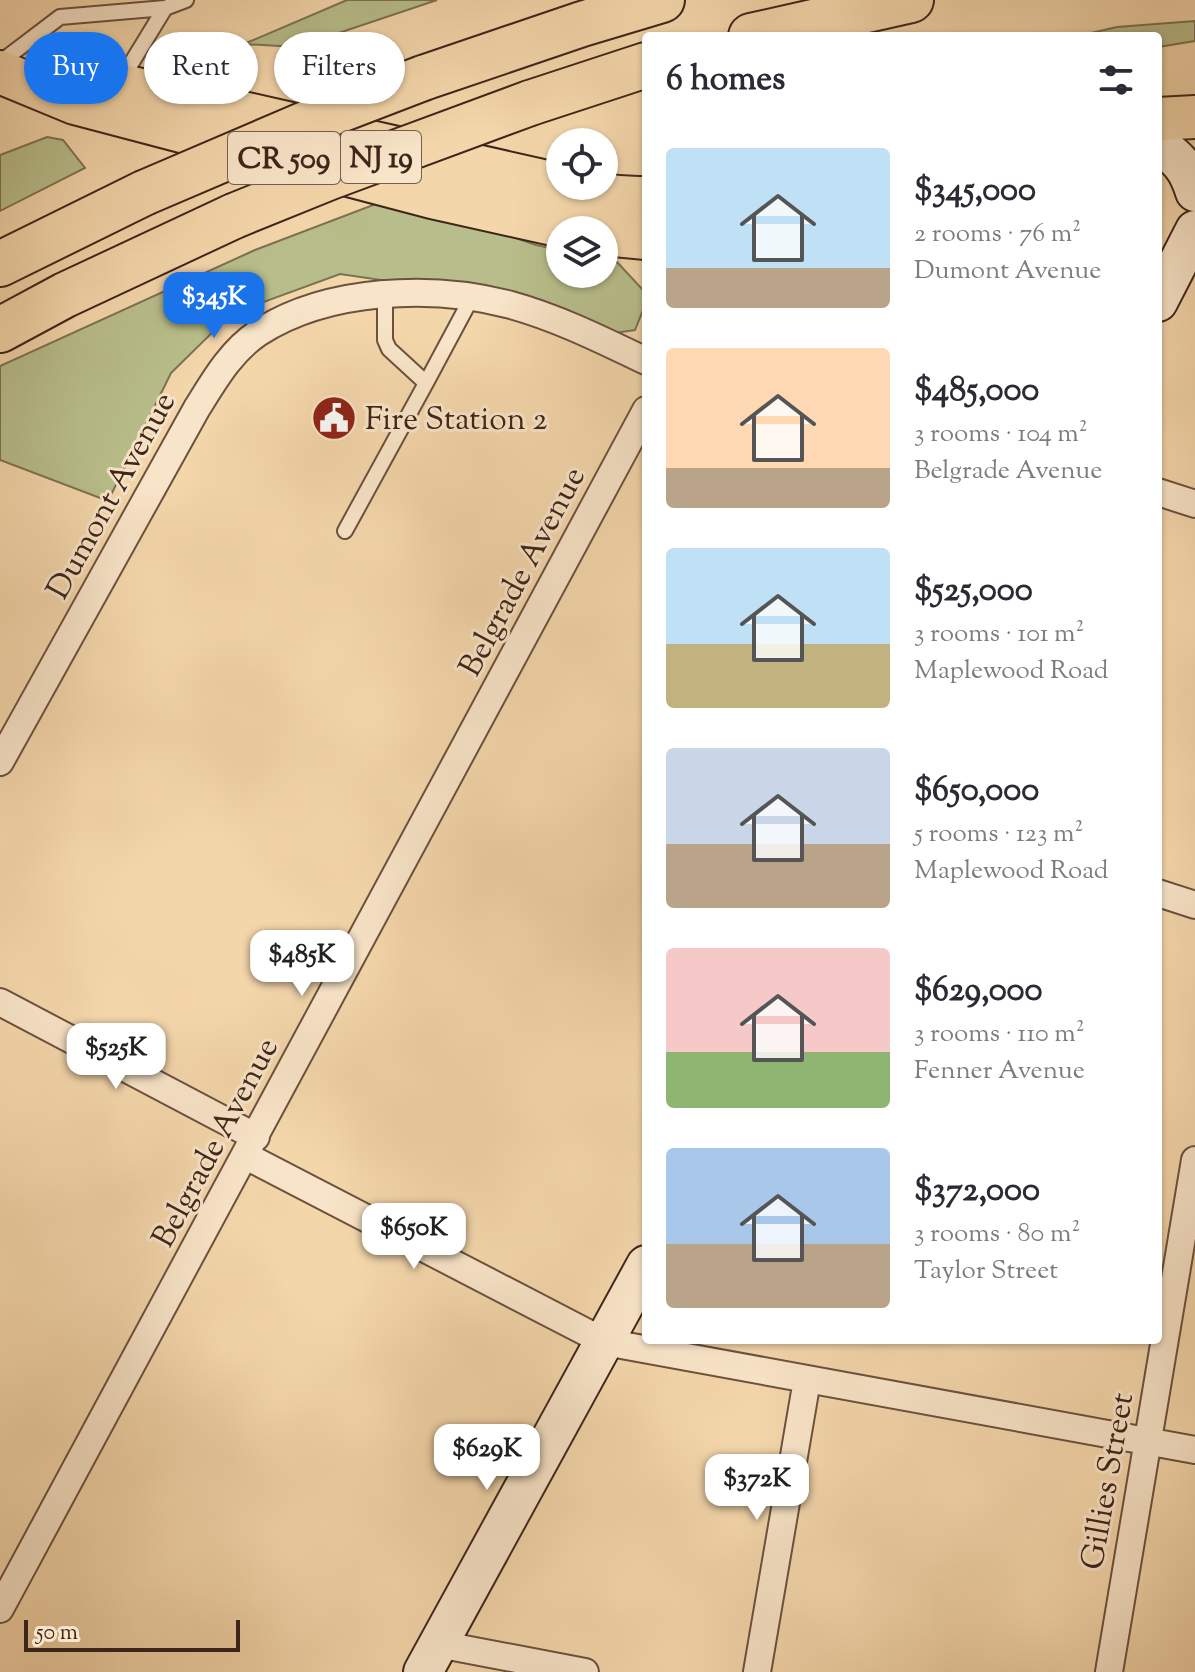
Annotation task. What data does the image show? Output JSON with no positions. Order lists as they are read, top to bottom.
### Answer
{
  "streets": {
    "highway": ["NJ 19"],
    "main road": ["CR 509"],
    "street": ["Dumont Avenue", "Belgrade Avenue", "Gillies Street"]
  },
  "places": {
    "public building": ["Fire Station 2"]
  },
  "scale_bar": "50 m",
  "page": {
    "chip": ["Buy", "Rent", "Filters"],
    "heading": "6 homes",
    "list": [
      {
        "name": "$345,000",
        "note": "2 rooms · 76 m² · Dumont Avenue"
      },
      {
        "name": "$485,000",
        "note": "3 rooms · 104 m² · Belgrade Avenue"
      },
      {
        "name": "$525,000",
        "note": "3 rooms · 101 m² · Maplewood Road"
      },
      {
        "name": "$650,000",
        "note": "5 rooms · 123 m² · Maplewood Road"
      },
      {
        "name": "$629,000",
        "note": "3 rooms · 110 m² · Fenner Avenue"
      },
      {
        "name": "$372,000",
        "note": "3 rooms · 80 m² · Taylor Street"
      }
    ],
    "price": [
      "$345K",
      "$485K",
      "$525K",
      "$650K",
      "$629K",
      "$372K"
    ],
    "scale": "50 m"
  }
}
